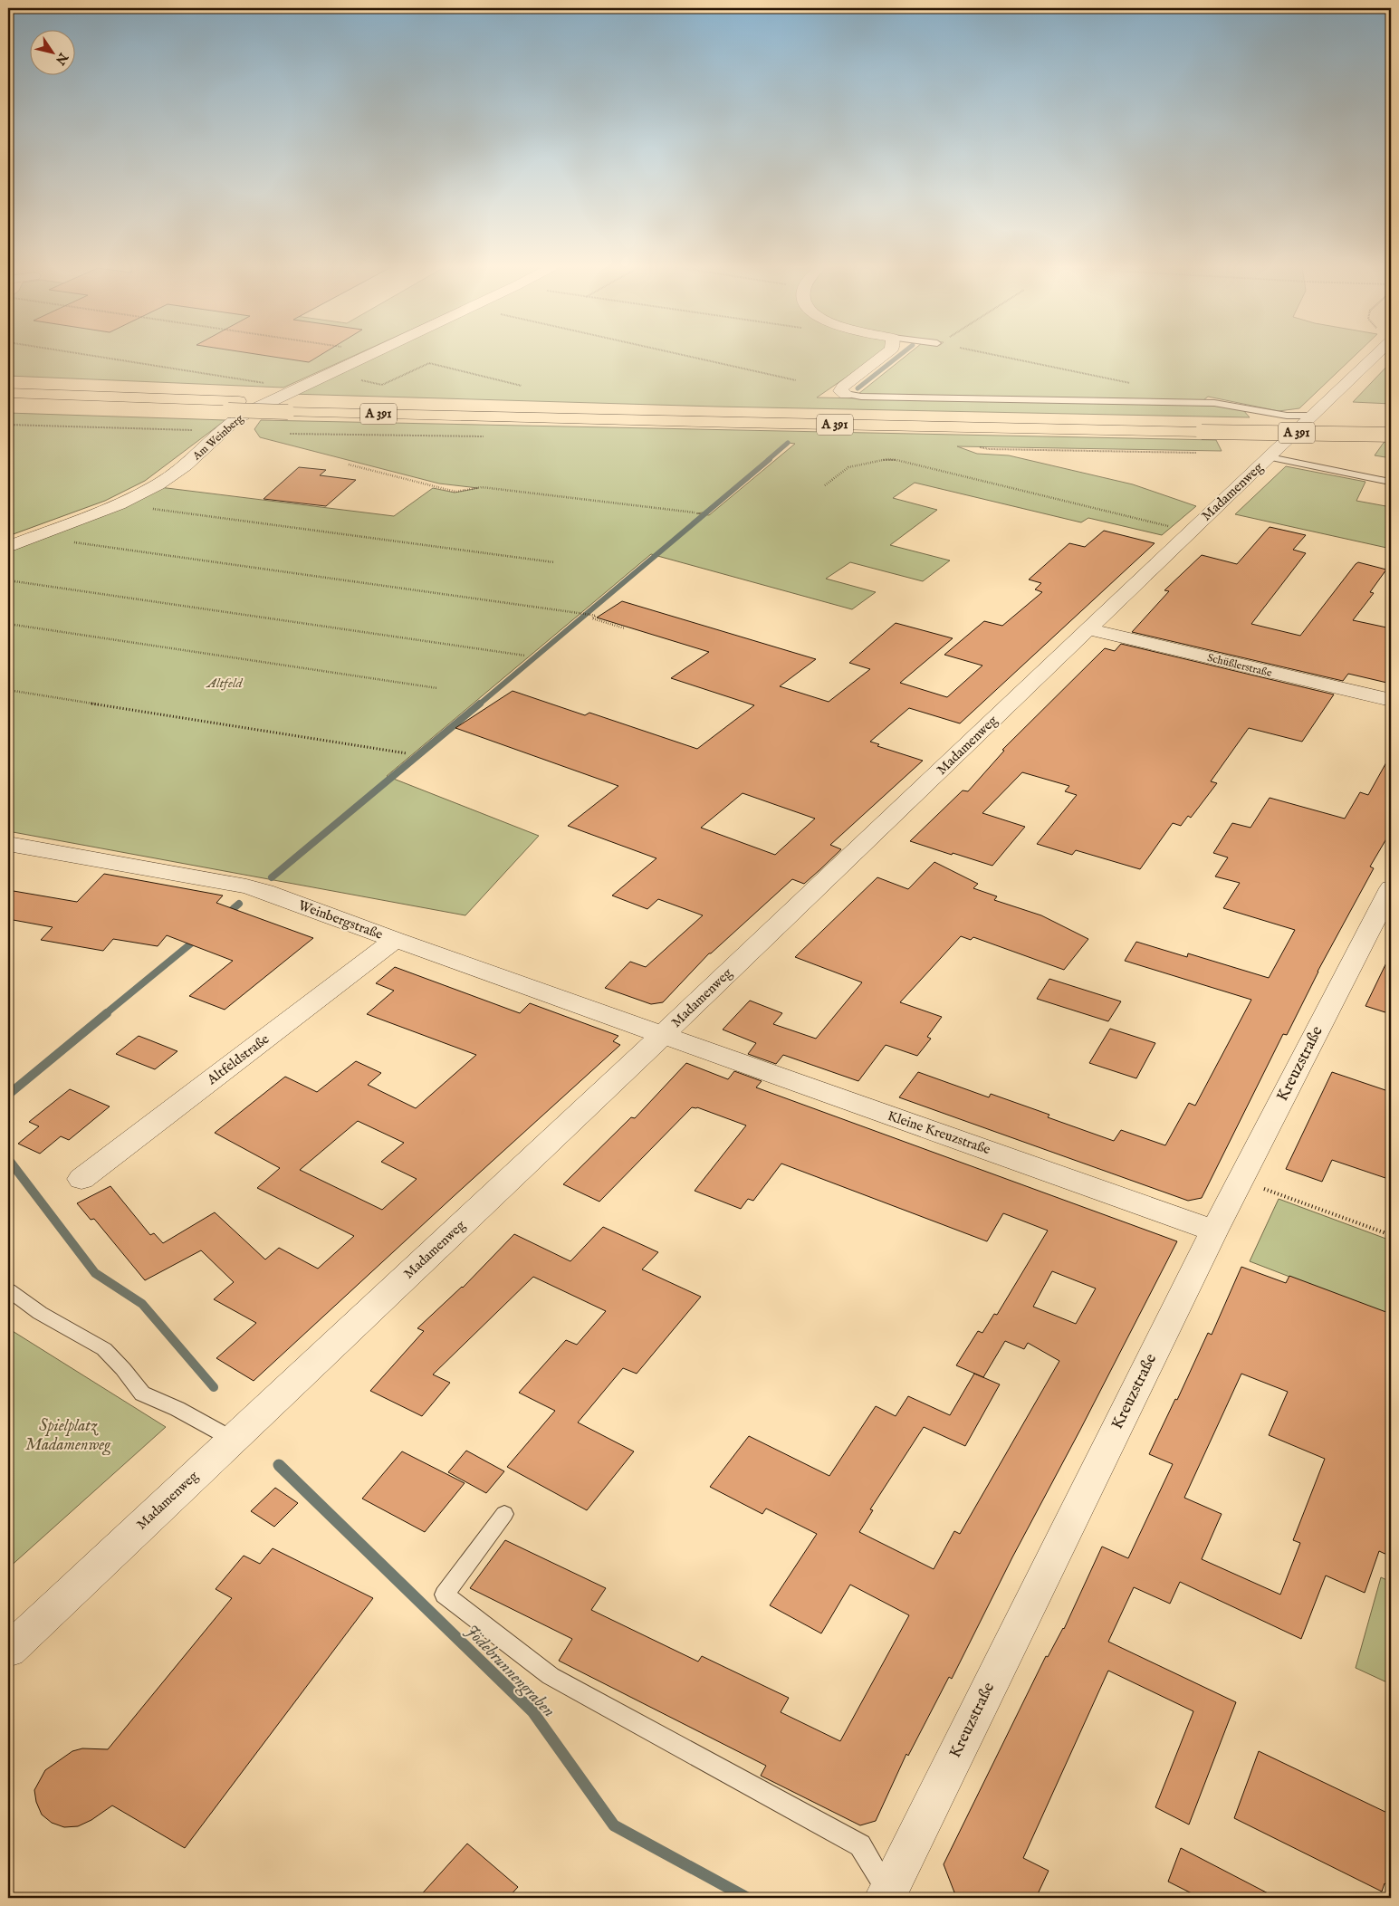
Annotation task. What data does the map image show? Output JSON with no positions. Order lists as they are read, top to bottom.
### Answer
{
  "streets": {
    "highway": ["A 391"],
    "street": [
      "Am Weinberg",
      "Madamenweg",
      "Schüßlerstraße",
      "Weinbergstraße",
      "Altfeldstraße",
      "Kreuzstraße",
      "Kleine Kreuzstraße"
    ]
  },
  "crossings": [
    ["A 391", "Am Weinberg"],
    ["Madamenweg", "Schüßlerstraße"],
    ["Madamenweg", "Weinbergstraße"],
    ["Madamenweg", "Kleine Kreuzstraße"],
    ["Weinbergstraße", "Altfeldstraße"],
    ["Weinbergstraße", "Kleine Kreuzstraße"],
    ["Kreuzstraße", "Kleine Kreuzstraße"]
  ],
  "water": ["Jödebrunnengraben"],
  "parks": ["Altfeld", "Spielplatz Madamenweg"],
  "north": "bottom right"
}
